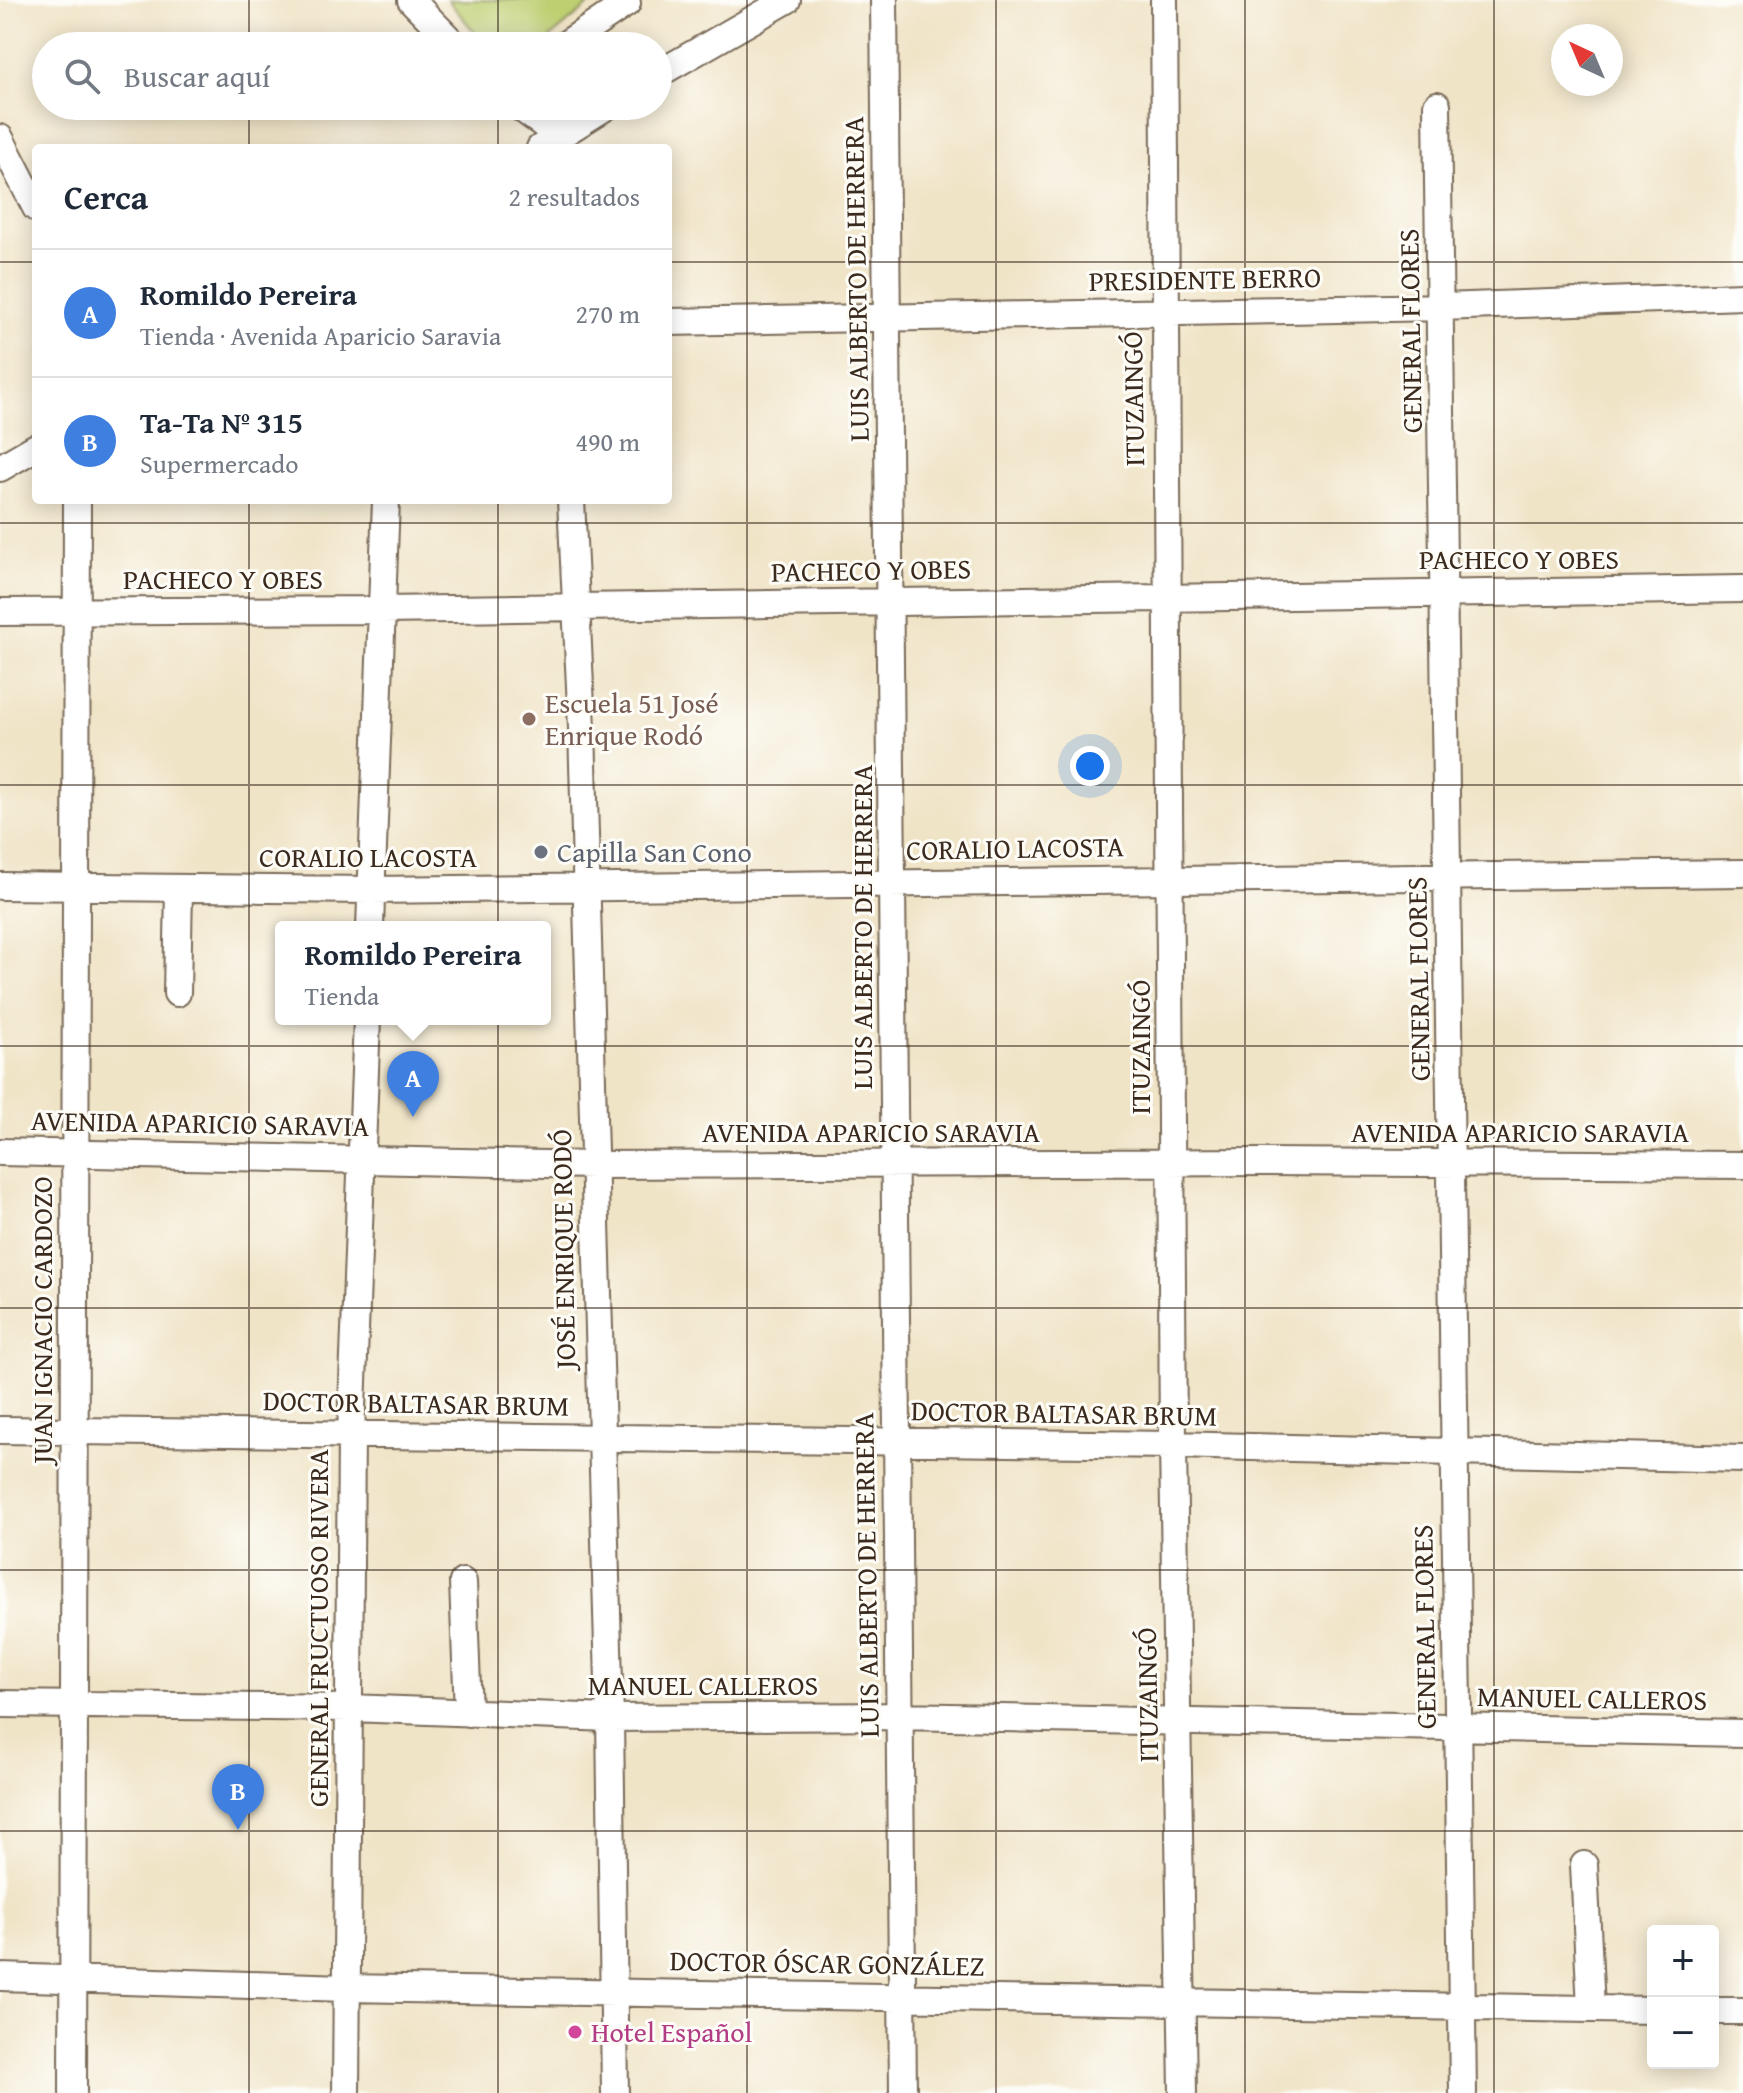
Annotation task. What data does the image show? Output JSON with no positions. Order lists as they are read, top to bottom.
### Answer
{
  "streets": {
    "street": [
      "LUIS ALBERTO DE HERRERA",
      "PRESIDENTE BERRO",
      "GENERAL FLORES",
      "ITUZAINGÓ",
      "PACHECO Y OBES",
      "CORALIO LACOSTA",
      "AVENIDA APARICIO SARAVIA",
      "JOSÉ ENRIQUE RODÓ",
      "JUAN IGNACIO CARDOZO",
      "DOCTOR BALTASAR BRUM",
      "GENERAL FRUCTUOSO RIVERA",
      "MANUEL CALLEROS",
      "DOCTOR ÓSCAR GONZÁLEZ"
    ]
  },
  "crossings": [
    ["LUIS ALBERTO DE HERRERA", "PRESIDENTE BERRO"],
    ["LUIS ALBERTO DE HERRERA", "PACHECO Y OBES"],
    ["LUIS ALBERTO DE HERRERA", "CORALIO LACOSTA"],
    ["LUIS ALBERTO DE HERRERA", "AVENIDA APARICIO SARAVIA"],
    ["LUIS ALBERTO DE HERRERA", "DOCTOR BALTASAR BRUM"],
    ["LUIS ALBERTO DE HERRERA", "MANUEL CALLEROS"],
    ["LUIS ALBERTO DE HERRERA", "DOCTOR ÓSCAR GONZÁLEZ"],
    ["PRESIDENTE BERRO", "GENERAL FLORES"],
    ["PRESIDENTE BERRO", "ITUZAINGÓ"],
    ["GENERAL FLORES", "PACHECO Y OBES"],
    ["GENERAL FLORES", "CORALIO LACOSTA"],
    ["GENERAL FLORES", "AVENIDA APARICIO SARAVIA"],
    ["GENERAL FLORES", "DOCTOR BALTASAR BRUM"],
    ["GENERAL FLORES", "MANUEL CALLEROS"],
    ["GENERAL FLORES", "DOCTOR ÓSCAR GONZÁLEZ"],
    ["ITUZAINGÓ", "PACHECO Y OBES"],
    ["ITUZAINGÓ", "CORALIO LACOSTA"],
    ["ITUZAINGÓ", "AVENIDA APARICIO SARAVIA"],
    ["ITUZAINGÓ", "DOCTOR BALTASAR BRUM"],
    ["ITUZAINGÓ", "MANUEL CALLEROS"],
    ["ITUZAINGÓ", "DOCTOR ÓSCAR GONZÁLEZ"],
    ["PACHECO Y OBES", "JOSÉ ENRIQUE RODÓ"],
    ["PACHECO Y OBES", "JUAN IGNACIO CARDOZO"],
    ["CORALIO LACOSTA", "JOSÉ ENRIQUE RODÓ"],
    ["CORALIO LACOSTA", "JUAN IGNACIO CARDOZO"],
    ["AVENIDA APARICIO SARAVIA", "JOSÉ ENRIQUE RODÓ"],
    ["AVENIDA APARICIO SARAVIA", "JUAN IGNACIO CARDOZO"],
    ["AVENIDA APARICIO SARAVIA", "GENERAL FRUCTUOSO RIVERA"],
    ["JOSÉ ENRIQUE RODÓ", "DOCTOR BALTASAR BRUM"],
    ["JOSÉ ENRIQUE RODÓ", "MANUEL CALLEROS"],
    ["JOSÉ ENRIQUE RODÓ", "DOCTOR ÓSCAR GONZÁLEZ"],
    ["JUAN IGNACIO CARDOZO", "DOCTOR BALTASAR BRUM"],
    ["JUAN IGNACIO CARDOZO", "MANUEL CALLEROS"],
    ["JUAN IGNACIO CARDOZO", "DOCTOR ÓSCAR GONZÁLEZ"],
    ["DOCTOR BALTASAR BRUM", "GENERAL FRUCTUOSO RIVERA"],
    ["GENERAL FRUCTUOSO RIVERA", "MANUEL CALLEROS"],
    ["GENERAL FRUCTUOSO RIVERA", "DOCTOR ÓSCAR GONZÁLEZ"]
  ],
  "places": ["Escuela 51 José Enrique Rodó", "Capilla San Cono", "Hotel Español"],
  "north": "top left",
  "page": {
    "search": "Buscar aquí",
    "heading": ["Cerca", "2 resultados"],
    "list": [
      {
        "mark": "A",
        "name": "Romildo Pereira",
        "note": "Tienda · Avenida Aparicio Saravia",
        "value": "270 m"
      },
      {
        "mark": "B",
        "name": "Ta-Ta Nº 315",
        "note": "Supermercado",
        "value": "490 m"
      }
    ],
    "popup": ["Romildo Pereira", "Tienda"],
    "pins": ["A", "B"],
    "map_buttons": ["+", "−"]
  }
}
